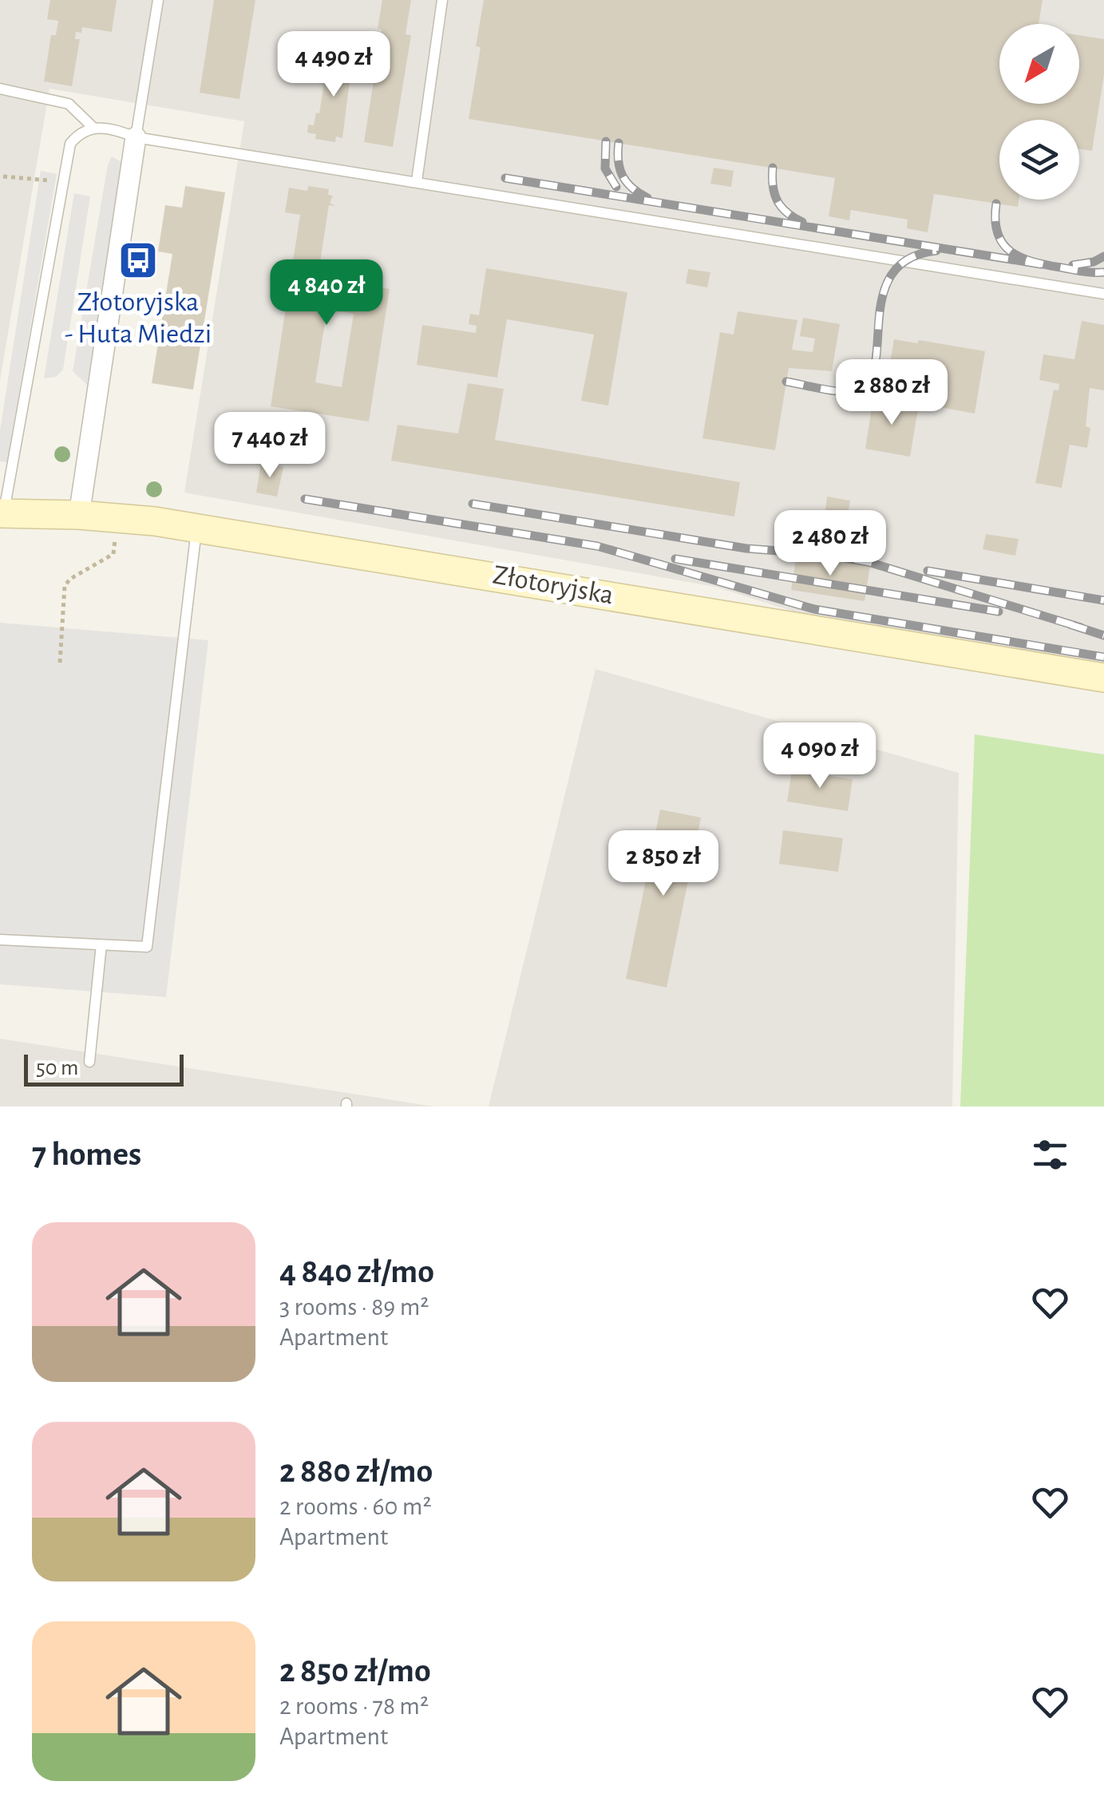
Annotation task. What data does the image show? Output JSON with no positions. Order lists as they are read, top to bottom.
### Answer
{
  "streets": {
    "main road": ["Złotoryjska"]
  },
  "places": {
    "bus stop": ["Złotoryjska - Huta Miedzi"]
  },
  "scale_bar": "50 m",
  "north": "bottom left",
  "page": {
    "price": [
      "4 490 zł",
      "4 840 zł",
      "2 880 zł",
      "7 440 zł",
      "2 480 zł",
      "4 090 zł",
      "2 850 zł"
    ],
    "scale": "50 m",
    "heading": "7 homes",
    "list": [
      {
        "name": "4 840 zł/mo",
        "note": "3 rooms · 89 m² · Apartment"
      },
      {
        "name": "2 880 zł/mo",
        "note": "2 rooms · 60 m² · Apartment"
      },
      {
        "name": "2 850 zł/mo",
        "note": "2 rooms · 78 m² · Apartment"
      }
    ]
  }
}
